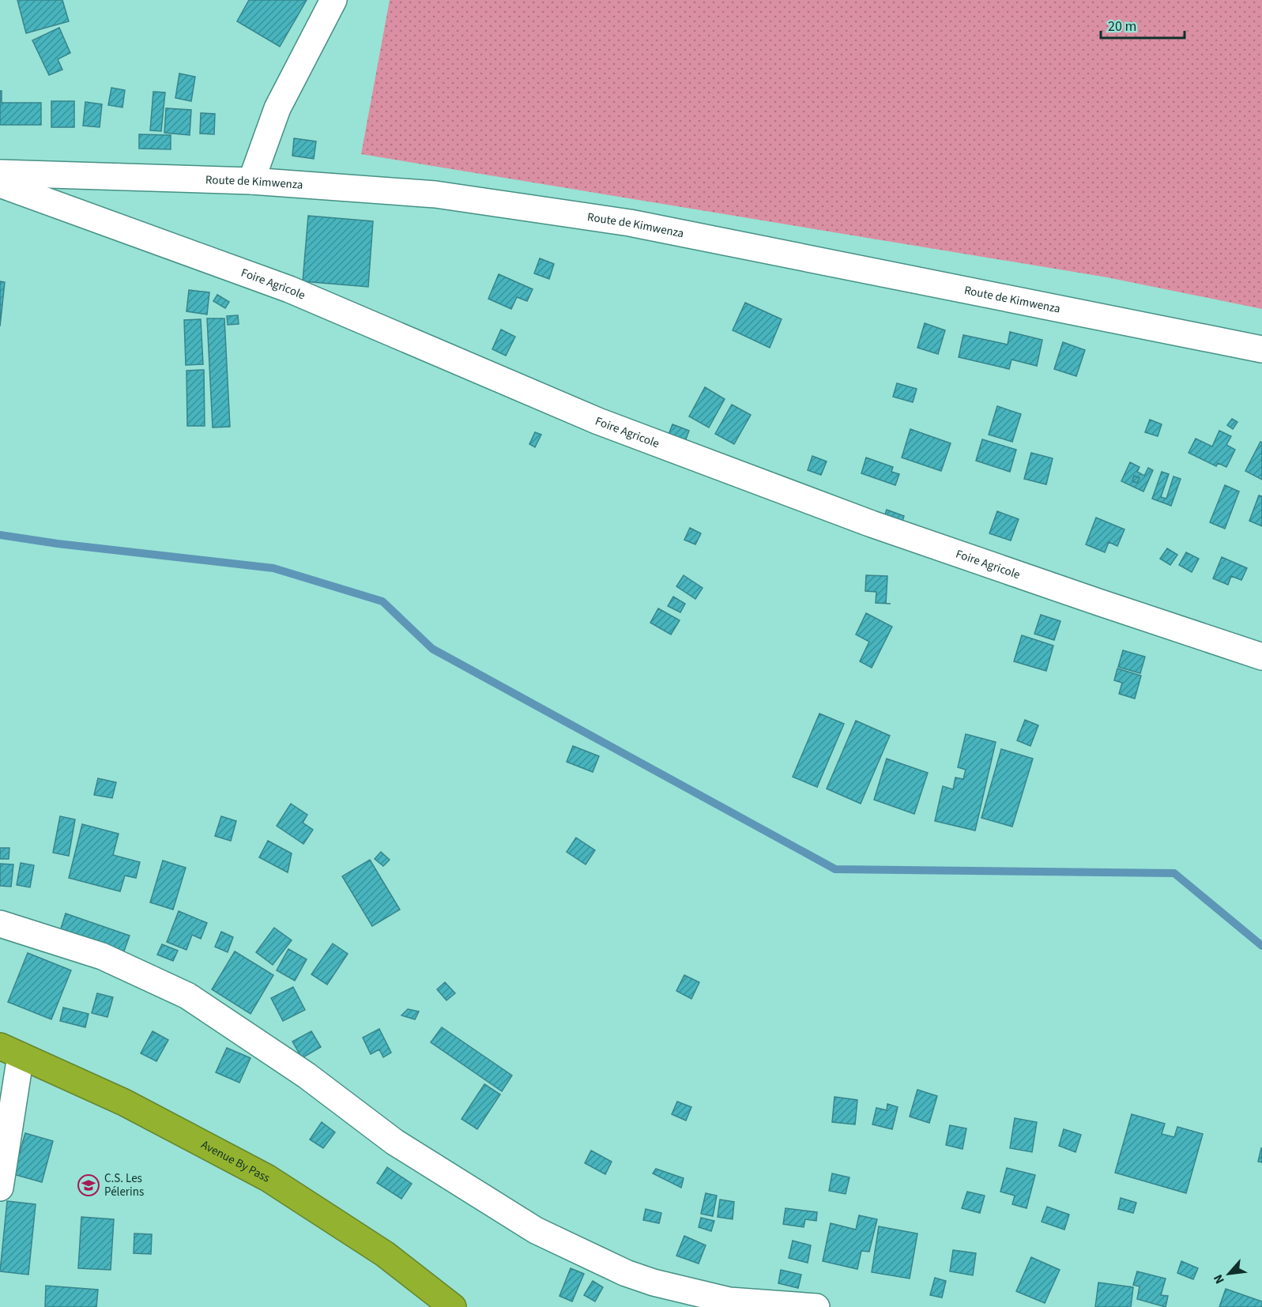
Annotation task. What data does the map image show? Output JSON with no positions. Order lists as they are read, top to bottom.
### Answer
{
  "streets": {
    "highway": ["Avenue By Pass"],
    "street": ["Route de Kimwenza", "Foire Agricole"]
  },
  "places": {
    "school or university": ["C.S. Les Pélerins"]
  },
  "scale_bar": "20 m",
  "north": "bottom left"
}
